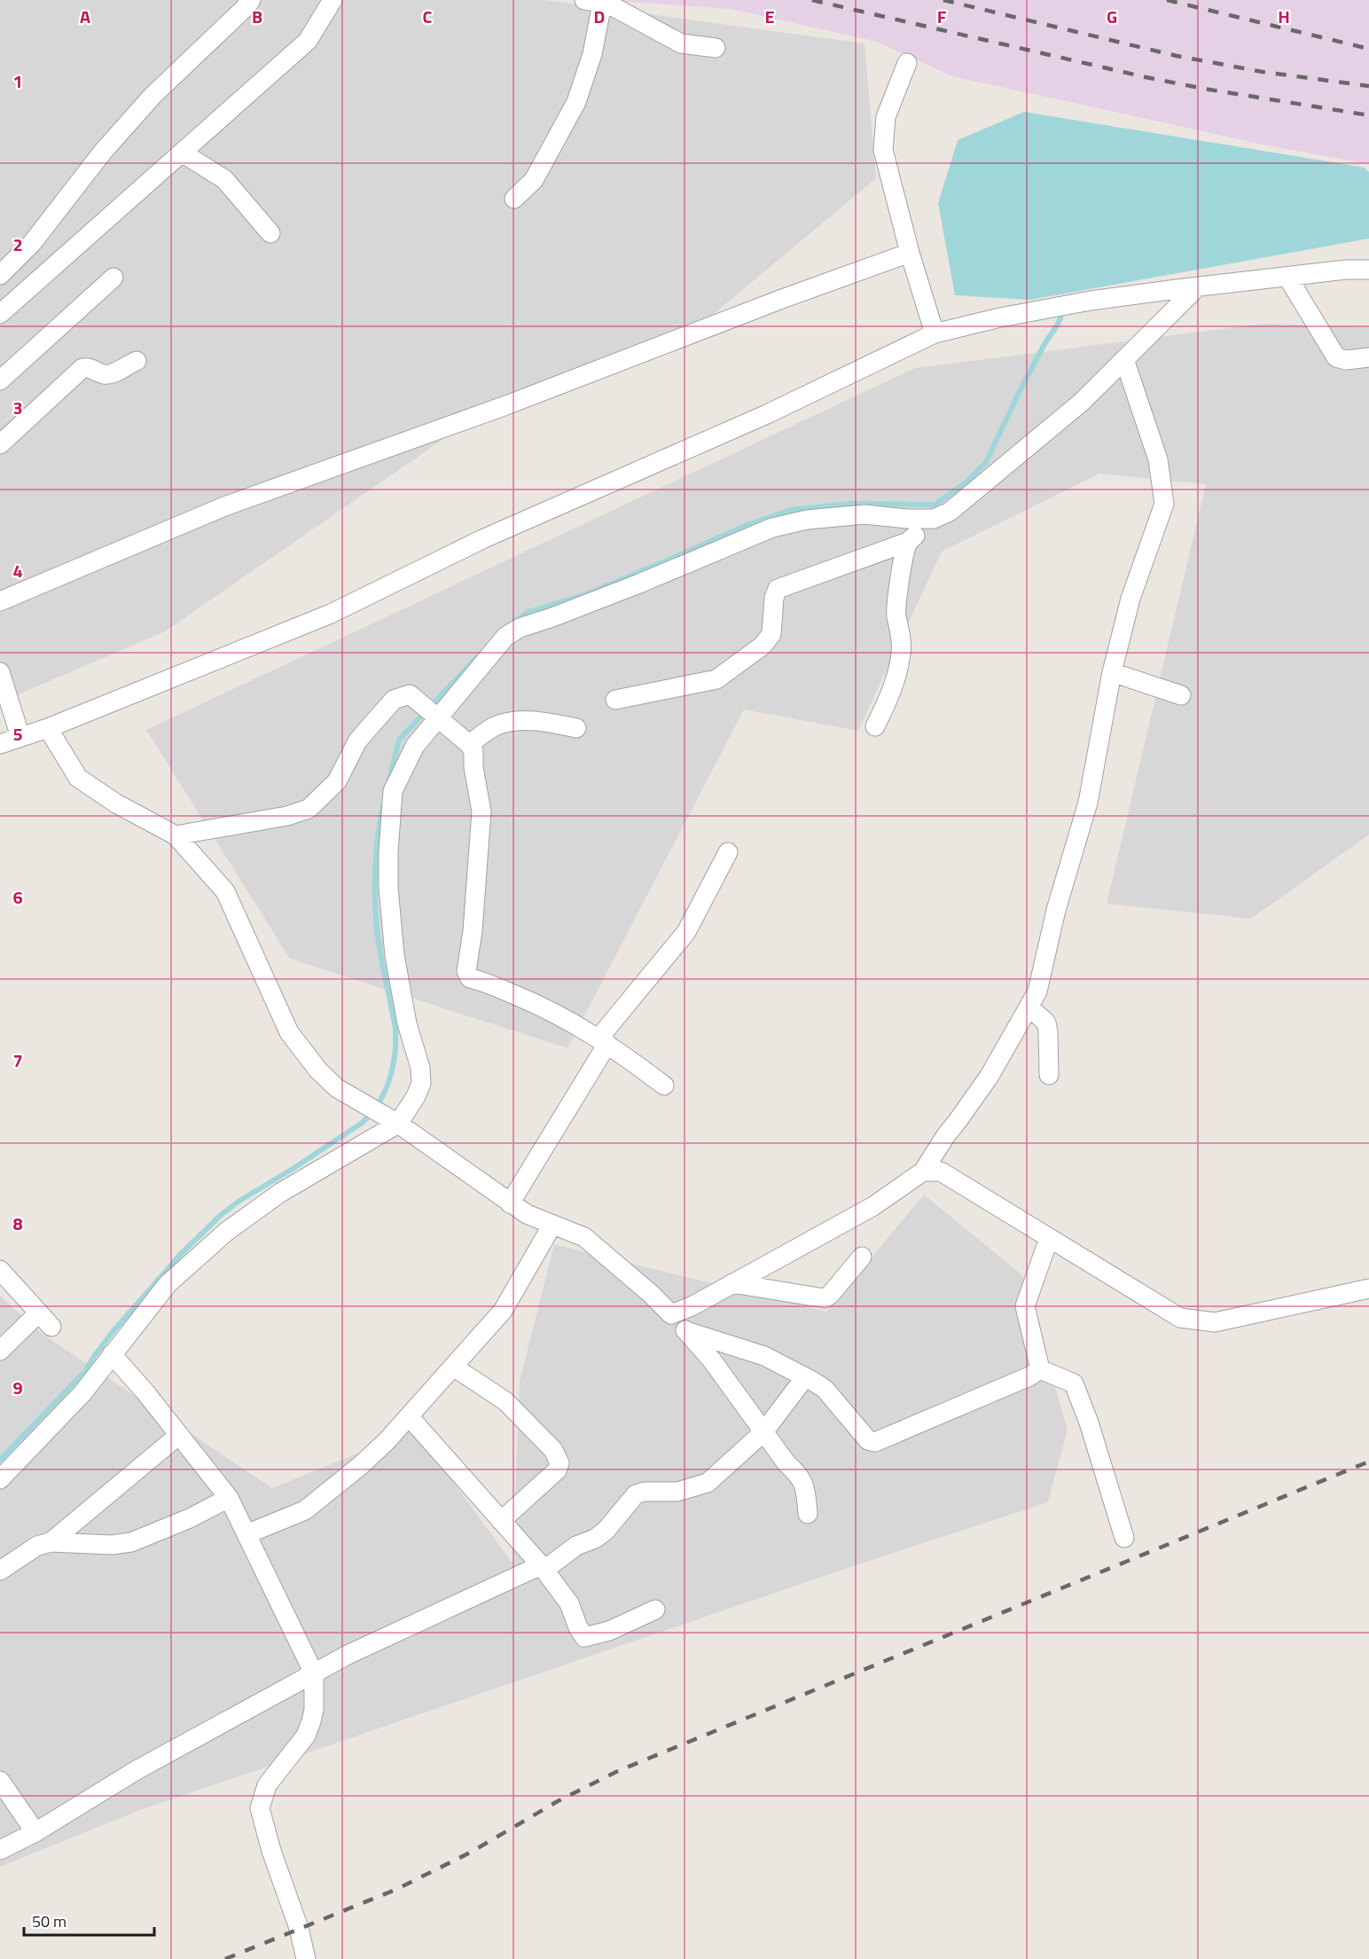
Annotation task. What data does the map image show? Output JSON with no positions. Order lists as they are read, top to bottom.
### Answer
{
  "scale_bar": "50 m",
  "grid": {
    "columns": [
      "A",
      "B",
      "C",
      "D",
      "E",
      "F",
      "G",
      "H"
    ],
    "rows": [
      "1",
      "2",
      "3",
      "4",
      "5",
      "6",
      "7",
      "8",
      "9"
    ]
  }
}
